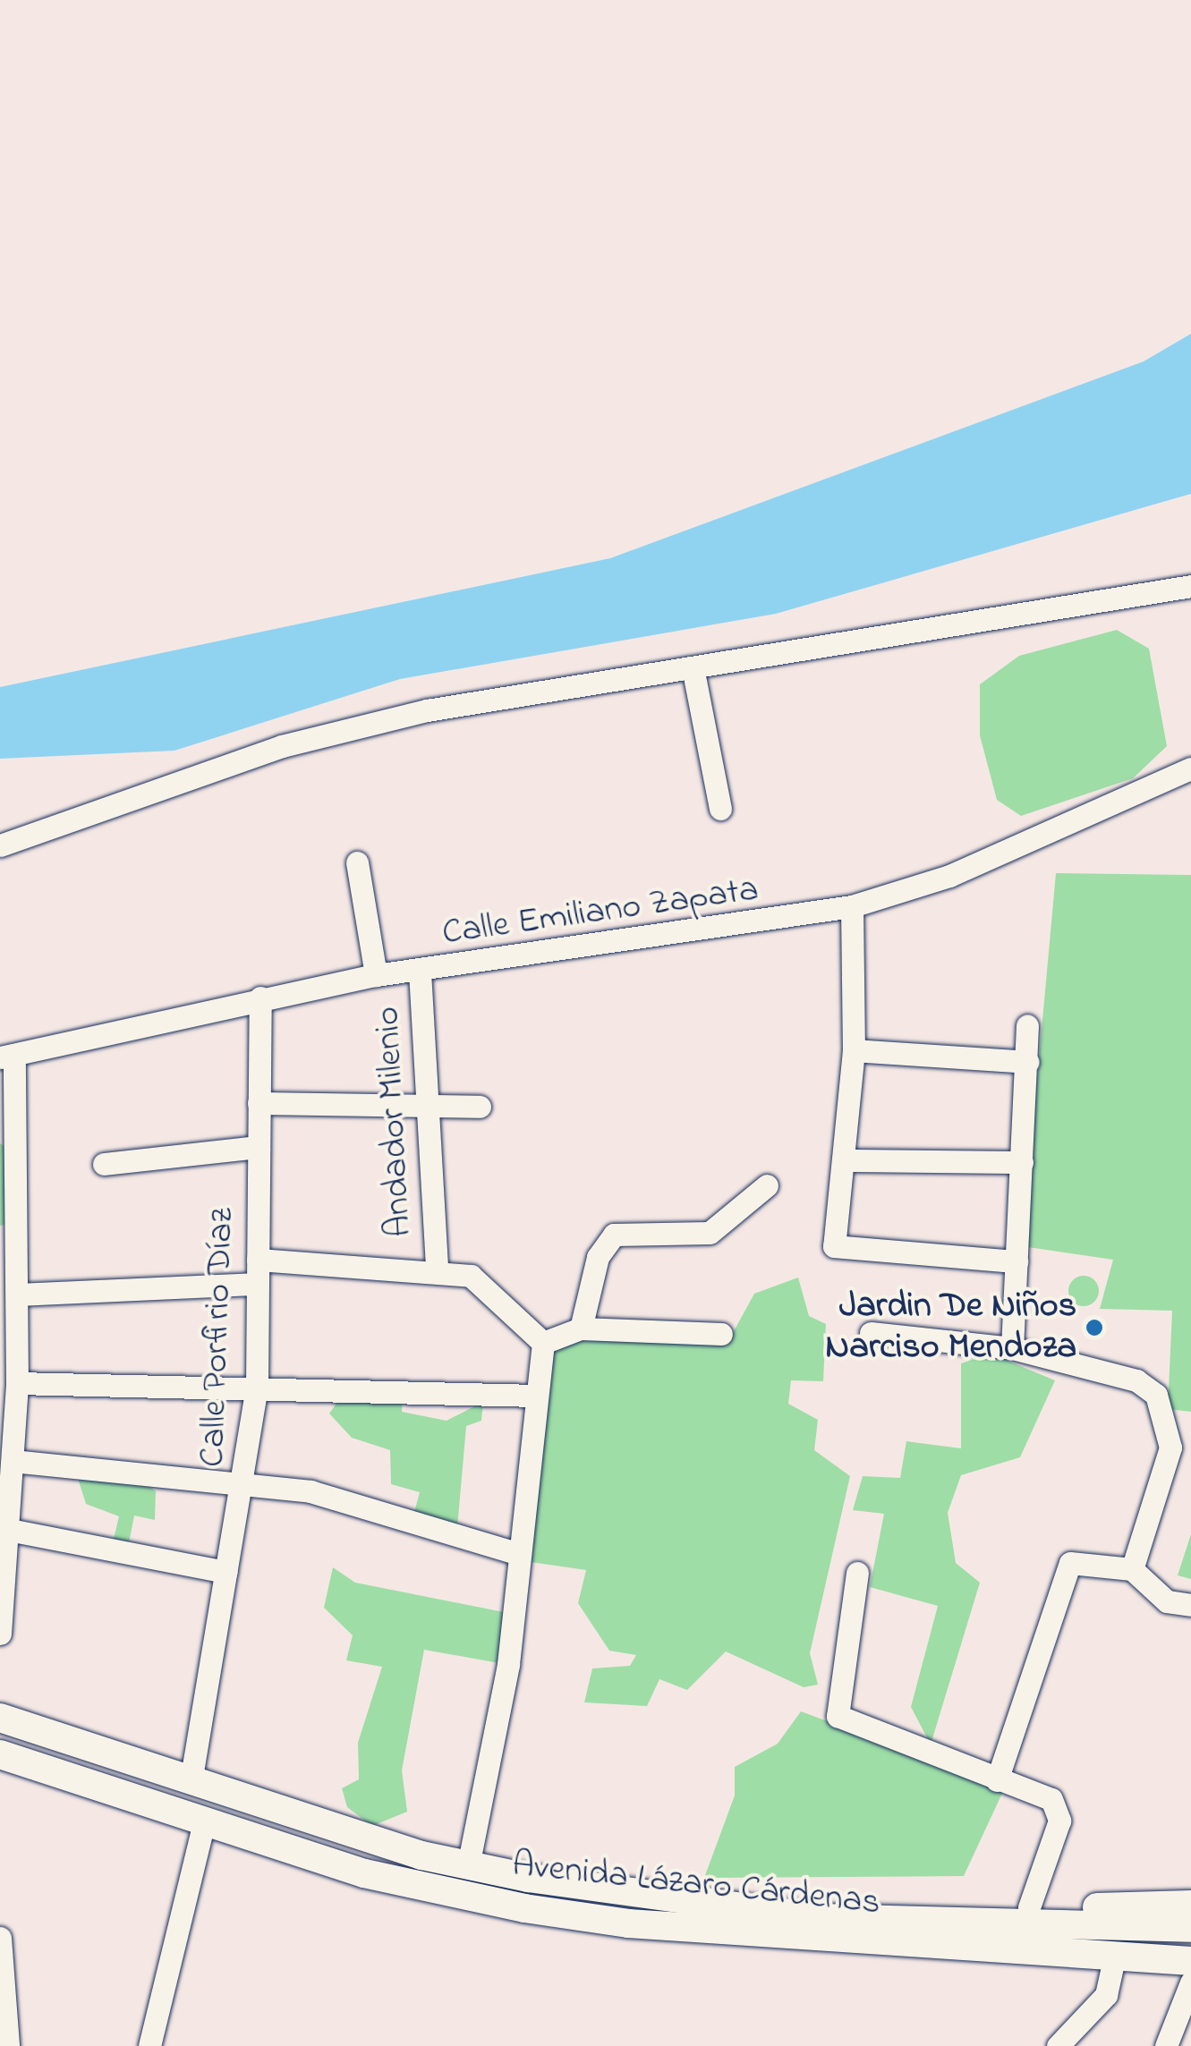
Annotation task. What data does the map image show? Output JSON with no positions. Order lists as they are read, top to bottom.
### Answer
{
  "streets": {
    "main road": ["Avenida Lázaro Cárdenas"],
    "street": ["Calle Emiliano Zapata", "Andador Milenio", "Calle Porfirio Díaz"]
  },
  "crossings": [
    ["Calle Emiliano Zapata", "Andador Milenio"],
    ["Calle Emiliano Zapata", "Calle Porfirio Díaz"],
    ["Calle Porfirio Díaz", "Avenida Lázaro Cárdenas"]
  ],
  "places": ["Jardin De Niños Narciso Mendoza"]
}
